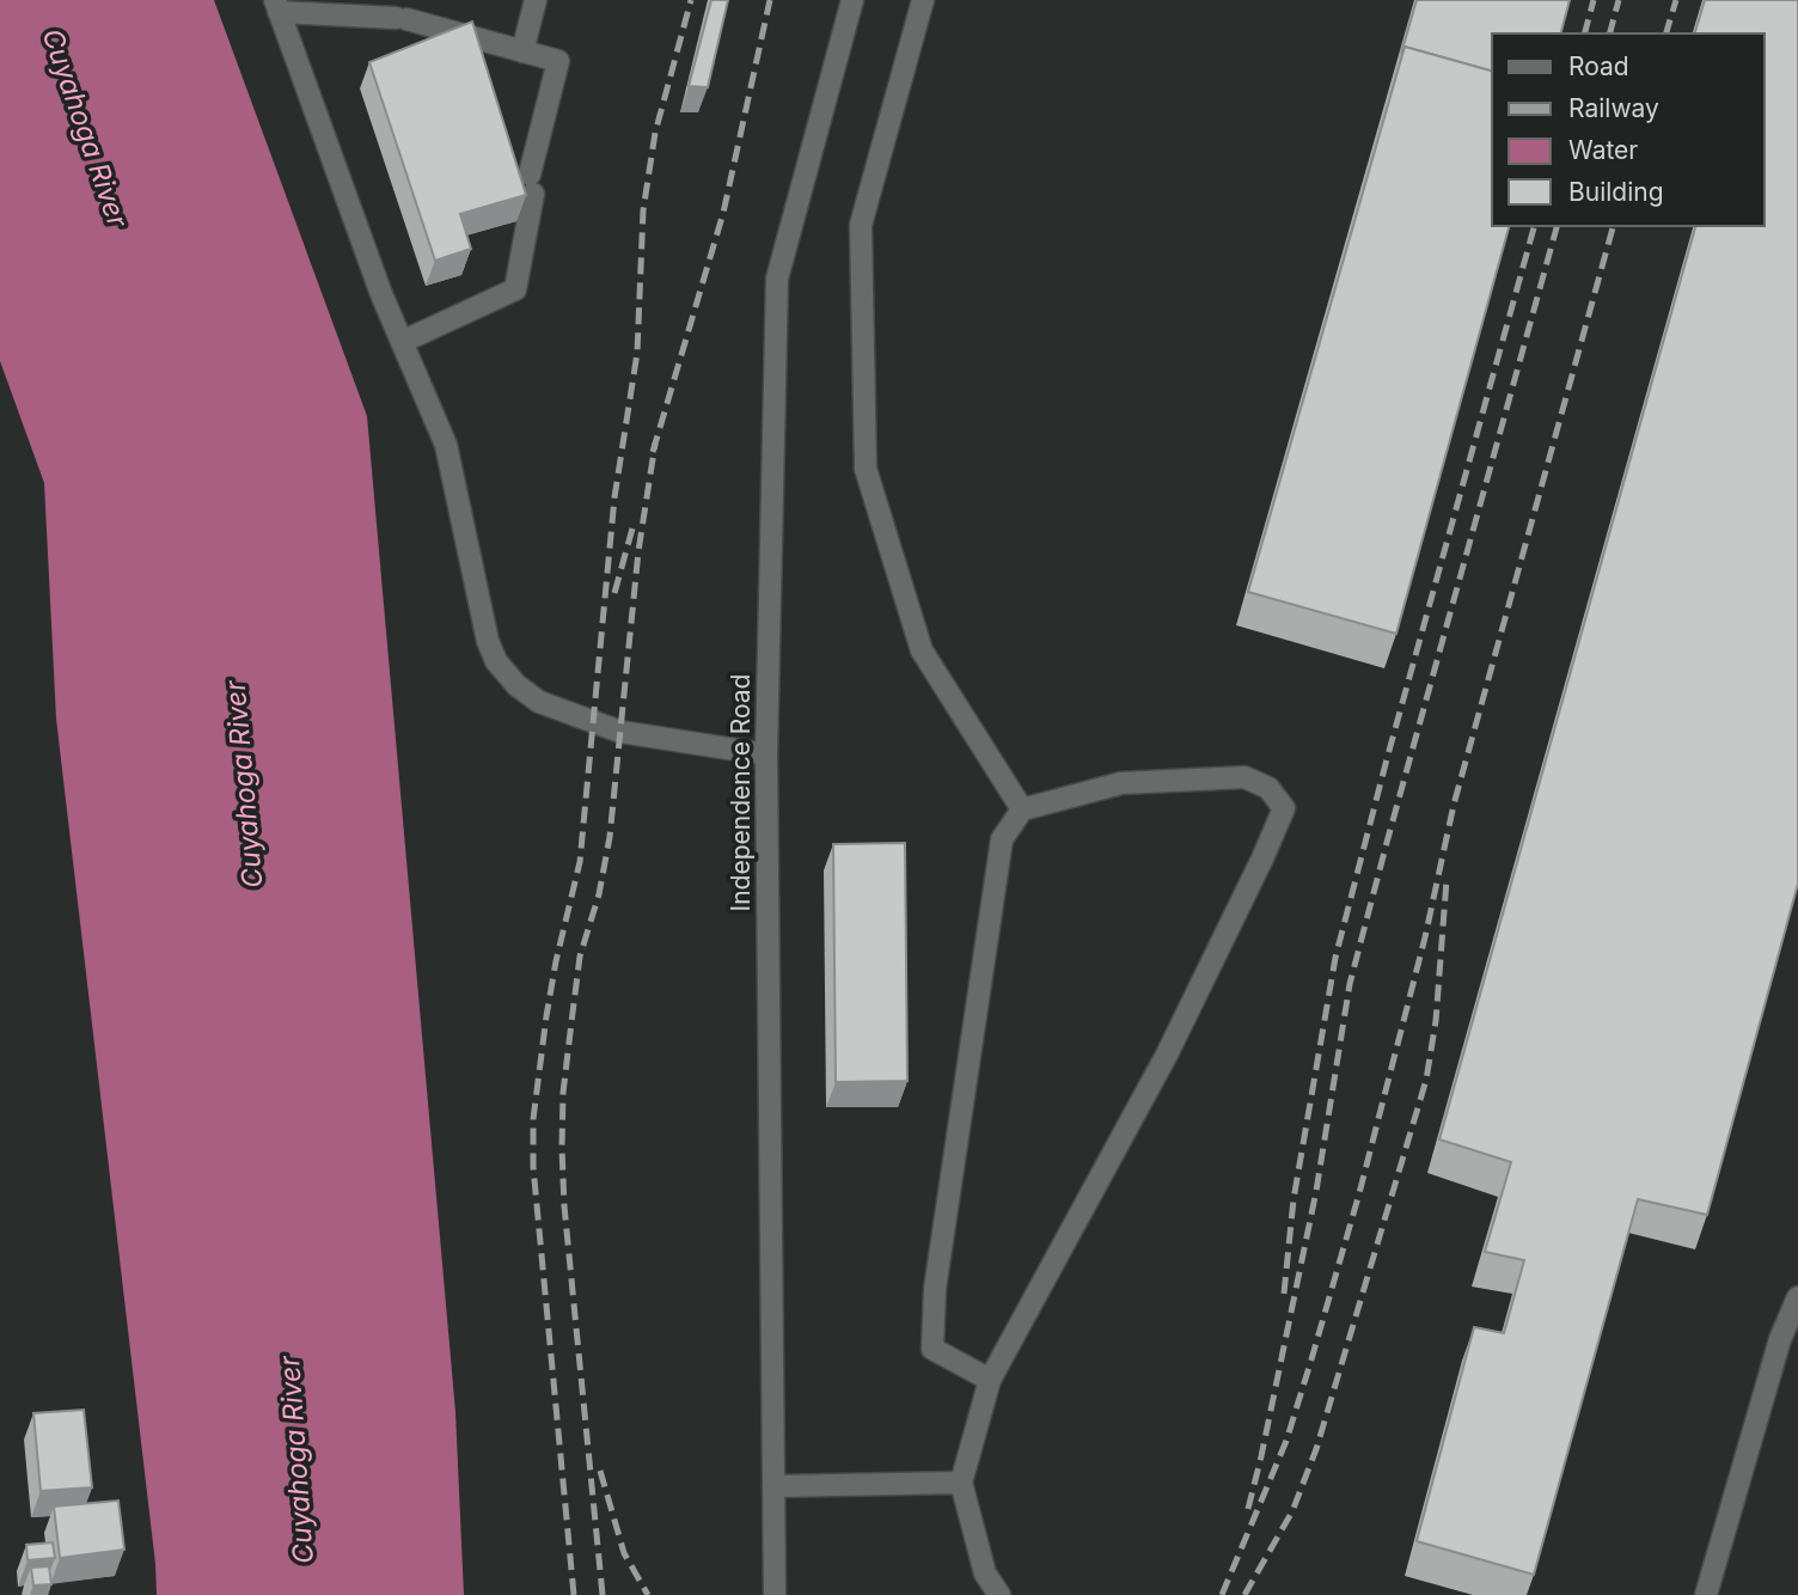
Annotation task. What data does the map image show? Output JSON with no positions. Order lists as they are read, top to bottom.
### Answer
{
  "streets": {
    "street": ["Independence Road"]
  },
  "water": ["Cuyahoga River"],
  "legend": [
    "Road",
    "Railway",
    "Water",
    "Building"
  ]
}
